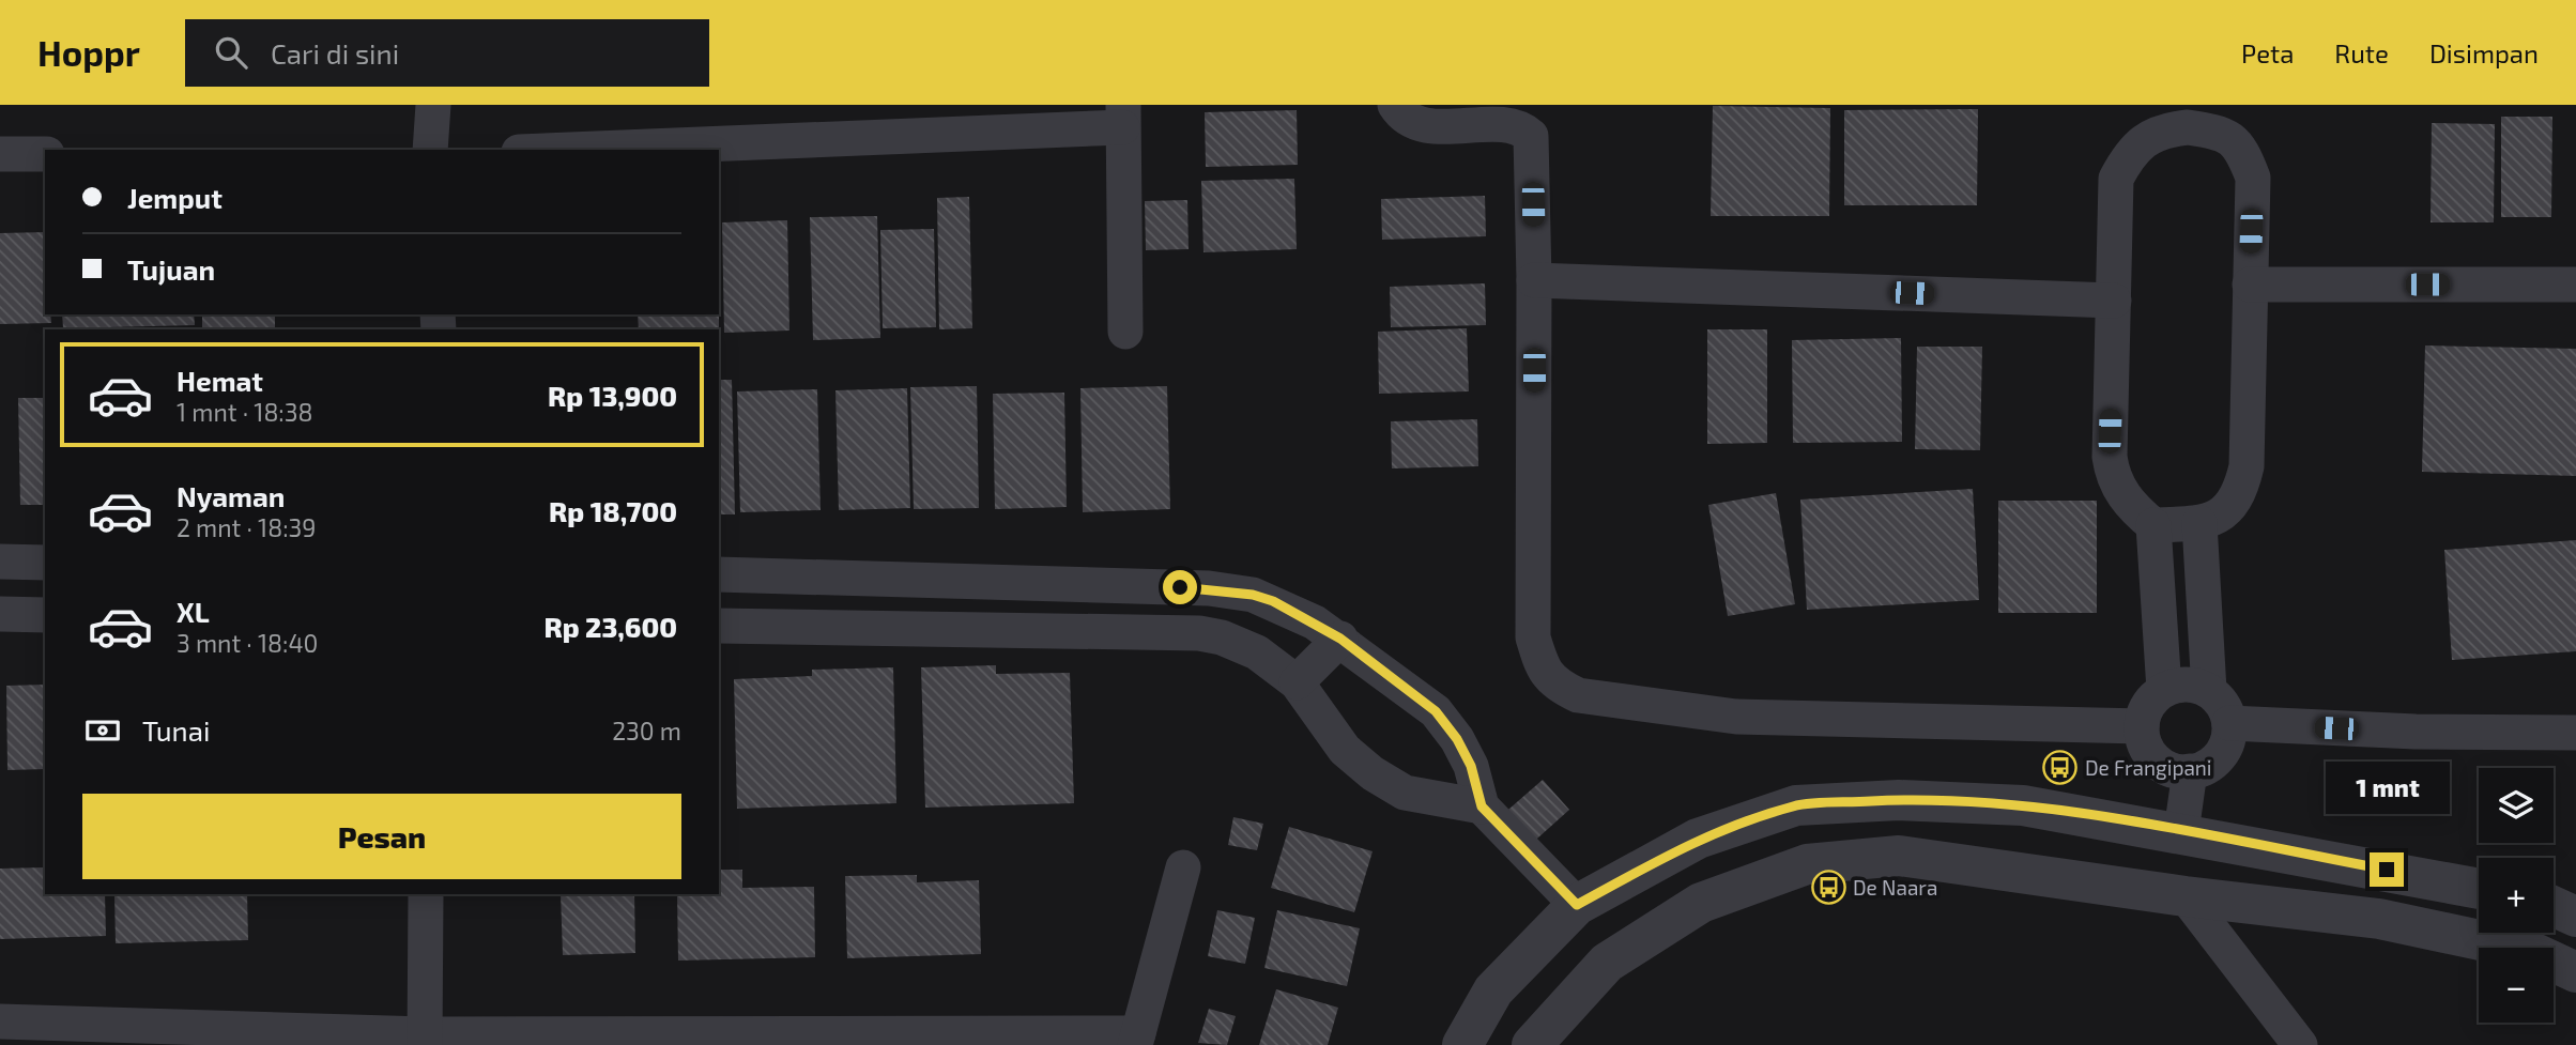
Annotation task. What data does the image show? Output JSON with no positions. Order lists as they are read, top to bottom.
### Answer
{
  "places": {
    "bus stop": ["De Frangipani", "De Naara"]
  },
  "page": {
    "header": "Hoppr",
    "search": "Cari di sini",
    "nav": ["Peta", "Rute", "Disimpan"],
    "banner": ["Jemput", "Tujuan"],
    "list": [
      {
        "name": "Hemat",
        "note": "1 mnt · 18:38",
        "value": "Rp 13,900"
      },
      {
        "name": "Nyaman",
        "note": "2 mnt · 18:39",
        "value": "Rp 18,700"
      },
      {
        "name": "XL",
        "note": "3 mnt · 18:40",
        "value": "Rp 23,600"
      }
    ],
    "pay": ["Tunai", "230 m"],
    "bubble": "1 mnt",
    "map_buttons": ["+", "−"],
    "buttons": "Pesan"
  }
}
